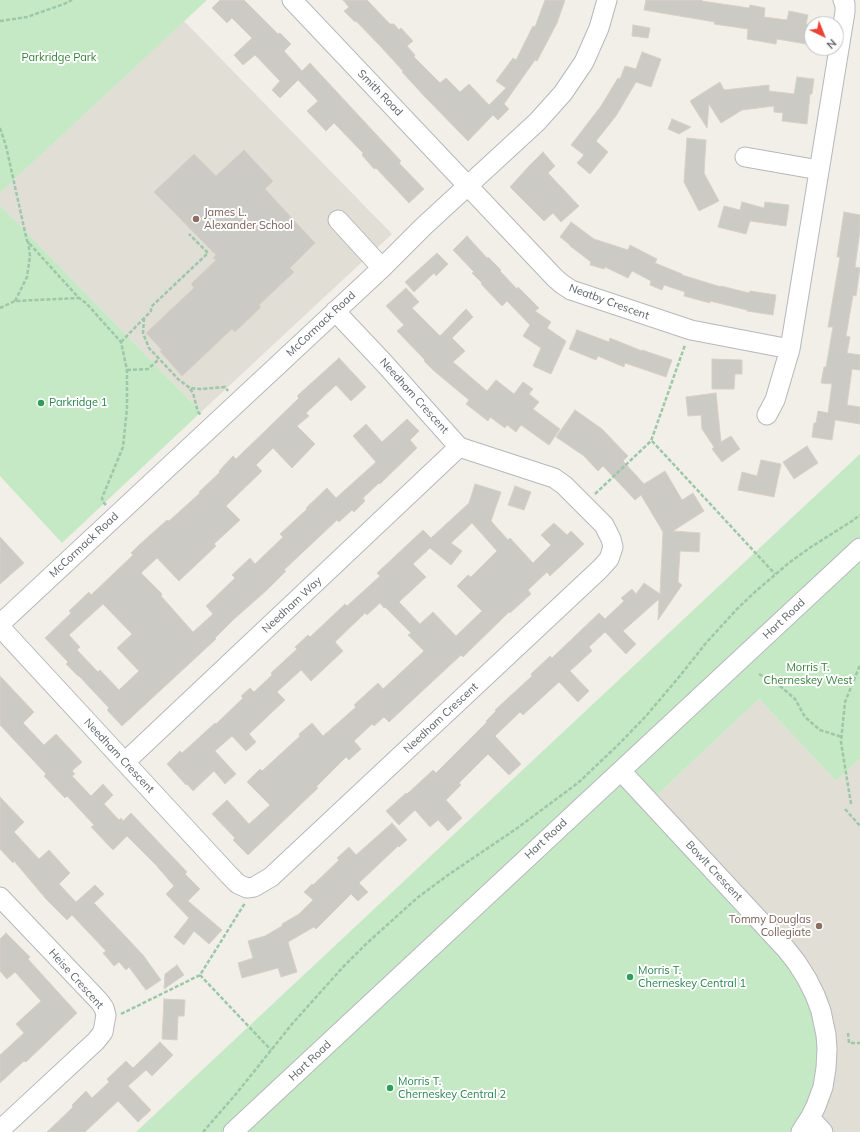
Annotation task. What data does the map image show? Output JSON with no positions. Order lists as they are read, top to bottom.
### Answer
{
  "streets": {
    "street": [
      "Smith Road",
      "Neatby Crescent",
      "McCormack Road",
      "Needham Crescent",
      "Needham Way",
      "Hart Road",
      "Bowlt Crescent",
      "Heise Crescent"
    ]
  },
  "crossings": [
    ["Smith Road", "Neatby Crescent"],
    ["Smith Road", "McCormack Road"],
    ["Neatby Crescent", "McCormack Road"],
    ["McCormack Road", "Needham Crescent"],
    ["Needham Crescent", "Needham Way"],
    ["Hart Road", "Bowlt Crescent"]
  ],
  "parks": ["Parkridge Park", "Morris T. Cherneskey West"],
  "places": [
    "James L. Alexander School",
    "Parkridge 1",
    "Tommy Douglas Collegiate",
    "Morris T. Cherneskey Central 1",
    "Morris T. Cherneskey Central 2"
  ],
  "north": "bottom right"
}
